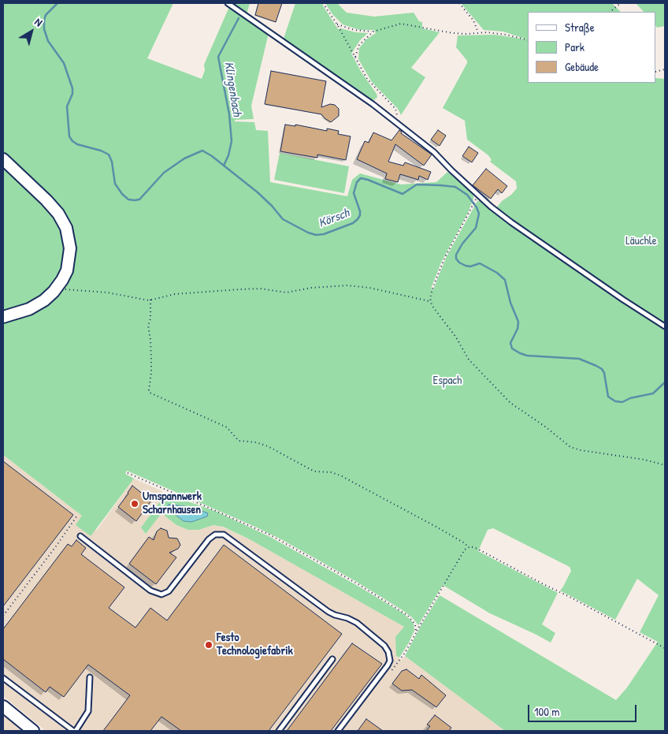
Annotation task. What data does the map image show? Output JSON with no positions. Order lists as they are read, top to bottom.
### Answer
{
  "water": ["Klingenbach", "Körsch"],
  "parks": ["Läuchle", "Espach"],
  "places": ["Umspannwerk Scharnhausen", "Festo Technologiefabrik"],
  "legend": ["Straße", "Park", "Gebäude"],
  "scale_bar": "100 m",
  "north": "top right"
}
